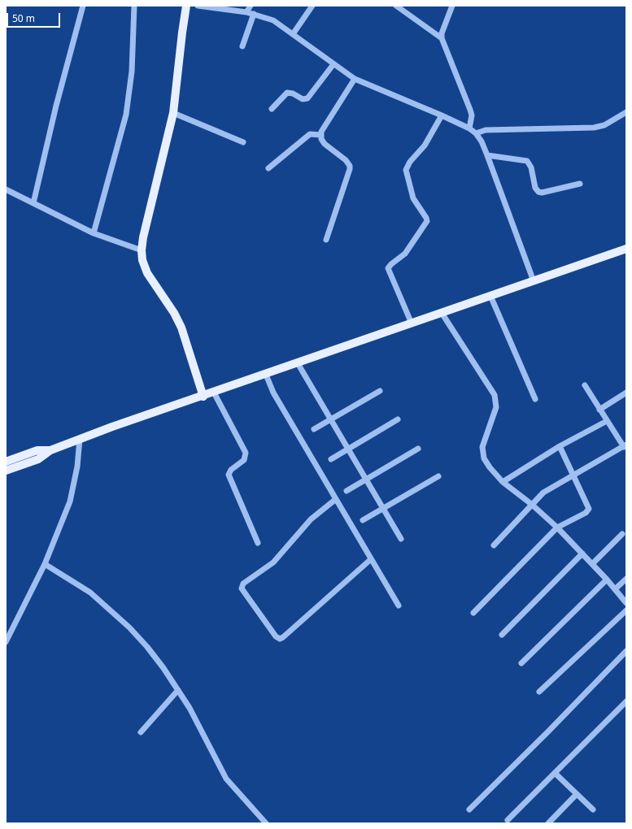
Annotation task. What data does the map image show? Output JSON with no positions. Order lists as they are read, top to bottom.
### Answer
{
  "scale_bar": "50 m"
}
